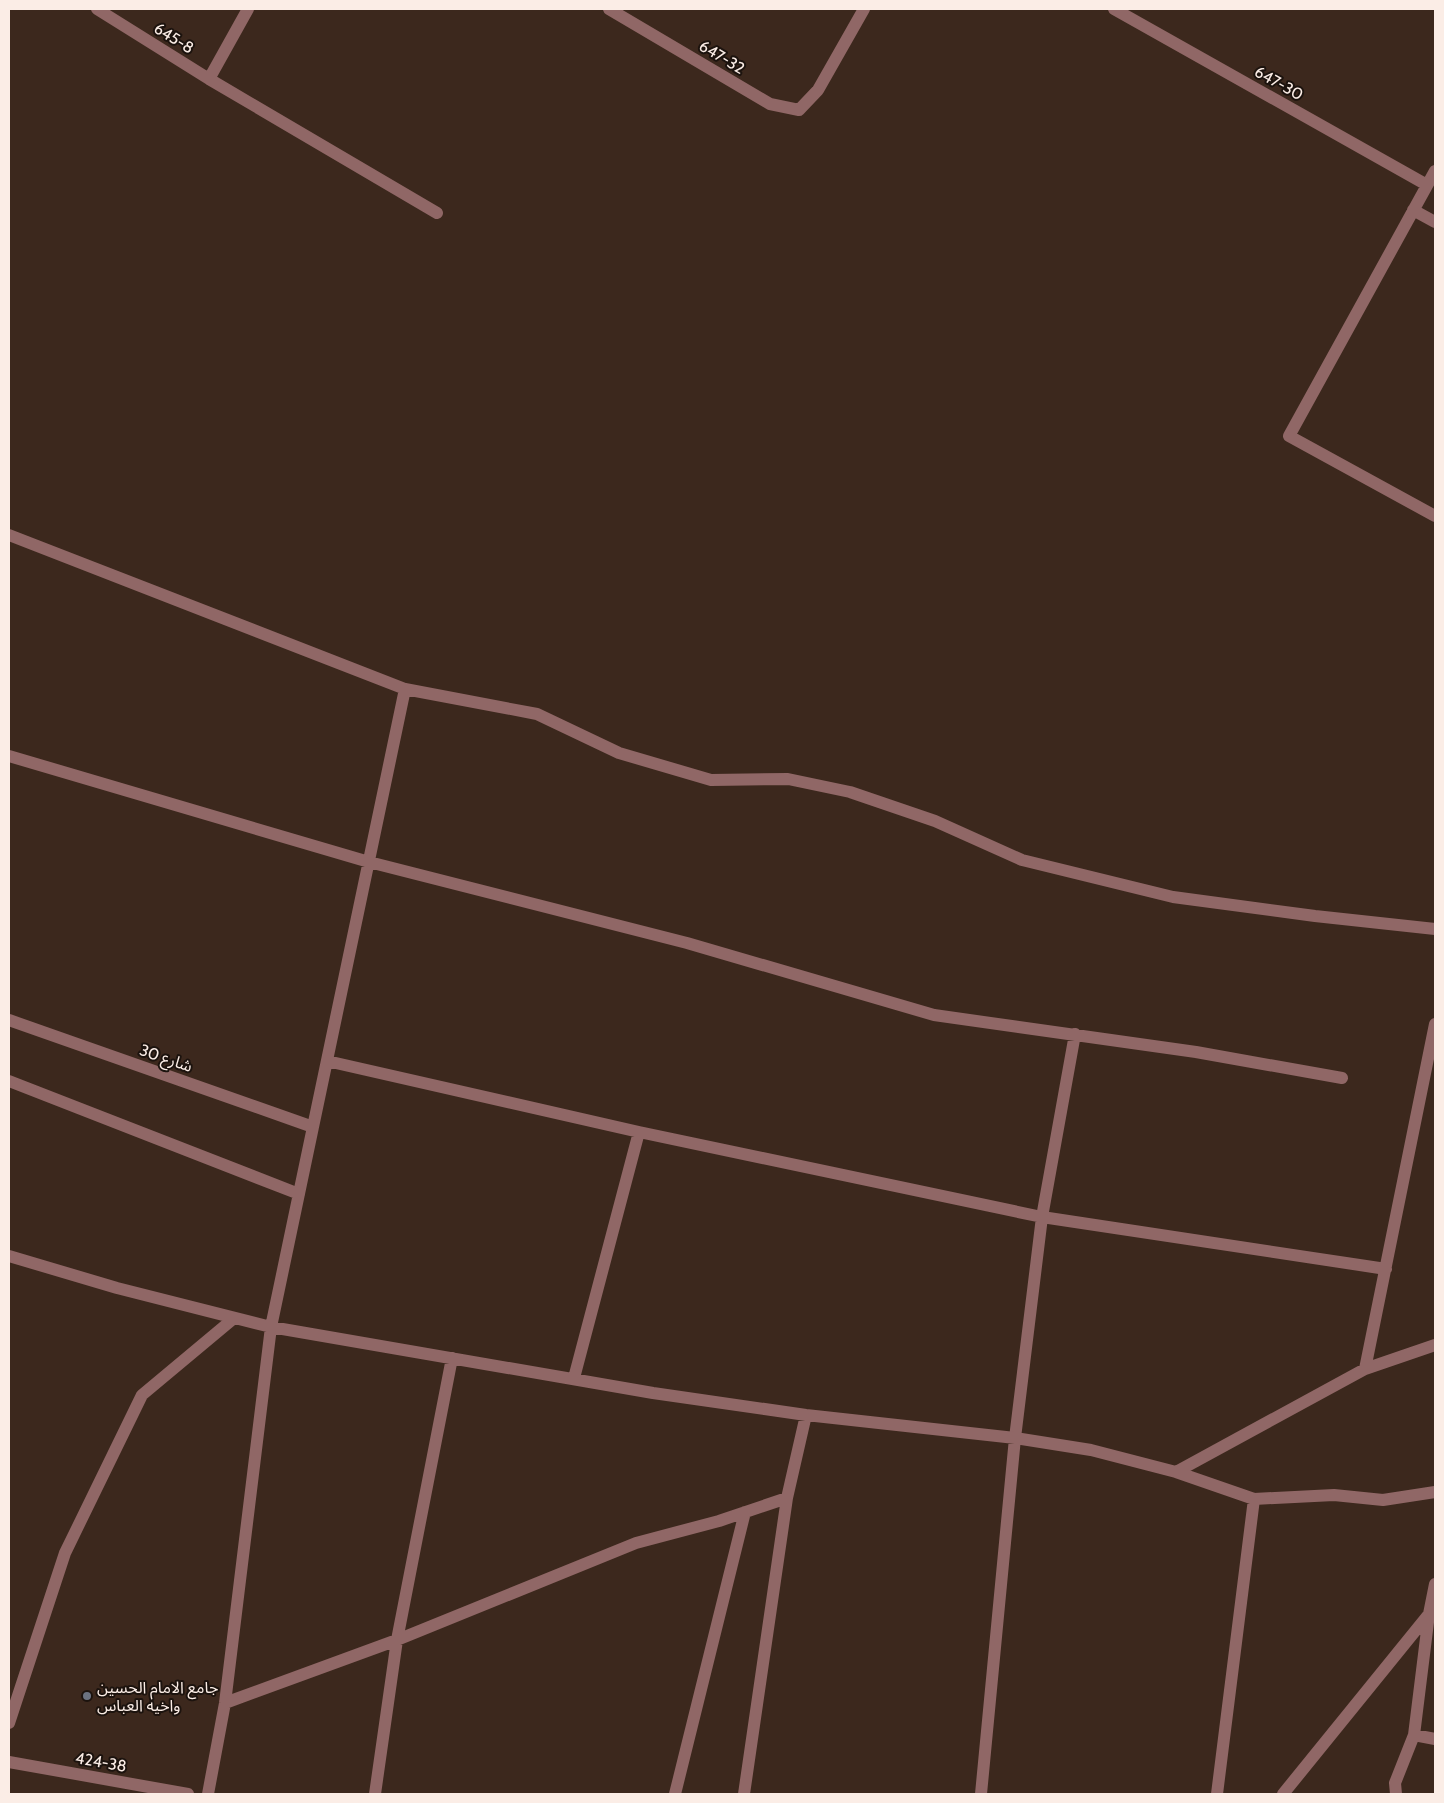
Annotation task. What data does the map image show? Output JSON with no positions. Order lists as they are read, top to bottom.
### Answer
{
  "streets": {
    "street": [
      "645-8",
      "647-32",
      "647-30",
      "شارع 30",
      "424-38"
    ]
  },
  "places": ["جامع الامام الحسين واخيه العباس"]
}
